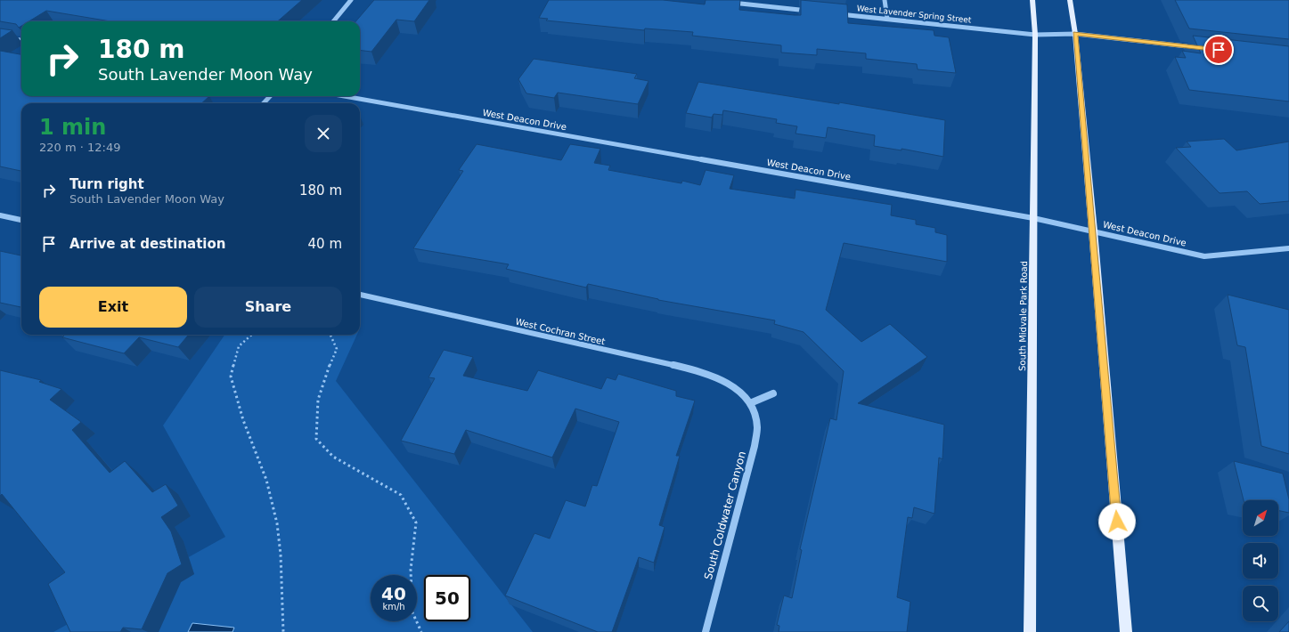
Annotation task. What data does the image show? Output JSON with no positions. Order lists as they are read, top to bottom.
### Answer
{
  "streets": {
    "main road": ["South Midvale Park Road"],
    "street": [
      "West Lavender Spring Street",
      "West Deacon Drive",
      "West Cochran Street",
      "South Coldwater Canyon"
    ]
  },
  "crossings": [
    ["West Lavender Spring Street", "South Midvale Park Road"],
    ["West Deacon Drive", "South Midvale Park Road"],
    ["West Cochran Street", "South Coldwater Canyon"]
  ],
  "north": "top right",
  "page": {
    "turn": ["180 m", "South Lavender Moon Way"],
    "heading": ["1 min", "220 m · 12:49"],
    "list": [
      {
        "name": "Turn right",
        "note": "South Lavender Moon Way",
        "value": "180 m"
      },
      {
        "name": "Arrive at destination",
        "value": "40 m"
      }
    ],
    "buttons": ["Exit", "Share"],
    "speed": "40 km/h",
    "limit": "50"
  }
}
